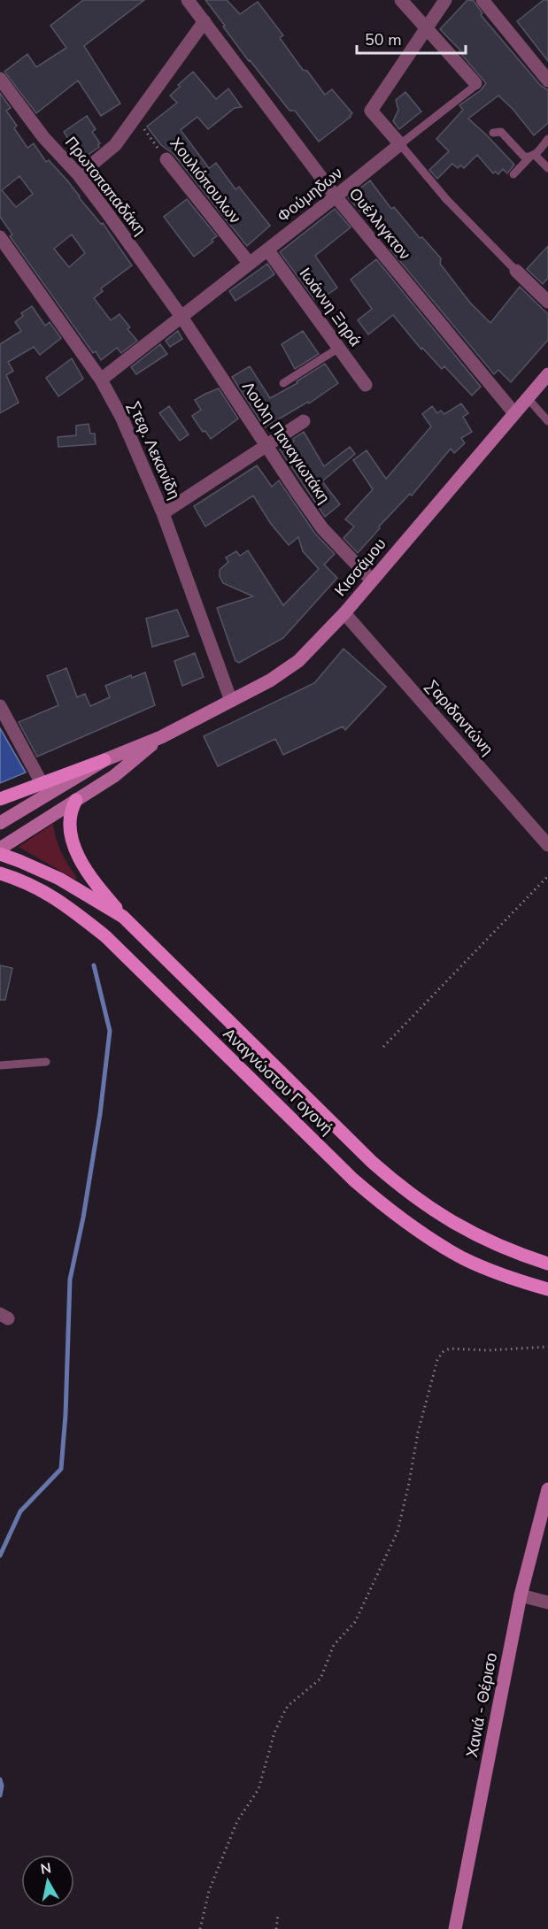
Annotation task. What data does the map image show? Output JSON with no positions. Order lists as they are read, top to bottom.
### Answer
{
  "streets": {
    "main road": ["Κισσάμου", "Αναγνώστου Γογονή", "Χανιά - Θέρισο"],
    "street": [
      "Χουλιόπουλων",
      "Πρωτοπαπαδάκη",
      "Φούμηδων",
      "Ουέλλιγκτον",
      "Ιωάννη Ξηρά",
      "Λουλη Παναγιωτάκη",
      "Στεφ. Λεκανίδη",
      "Σαριδαντώνη"
    ]
  },
  "crossings": [
    ["Χουλιόπουλων", "Φούμηδων"],
    ["Πρωτοπαπαδάκη", "Φούμηδων"],
    ["Πρωτοπαπαδάκη", "Λουλη Παναγιωτάκη"],
    ["Φούμηδων", "Ουέλλιγκτον"],
    ["Φούμηδων", "Ιωάννη Ξηρά"],
    ["Φούμηδων", "Λουλη Παναγιωτάκη"],
    ["Φούμηδων", "Στεφ. Λεκανίδη"],
    ["Ουέλλιγκτον", "Κισσάμου"],
    ["Λουλη Παναγιωτάκη", "Κισσάμου"],
    ["Στεφ. Λεκανίδη", "Κισσάμου"],
    ["Κισσάμου", "Σαριδαντώνη"]
  ],
  "scale_bar": "50 m",
  "north": "top"
}
